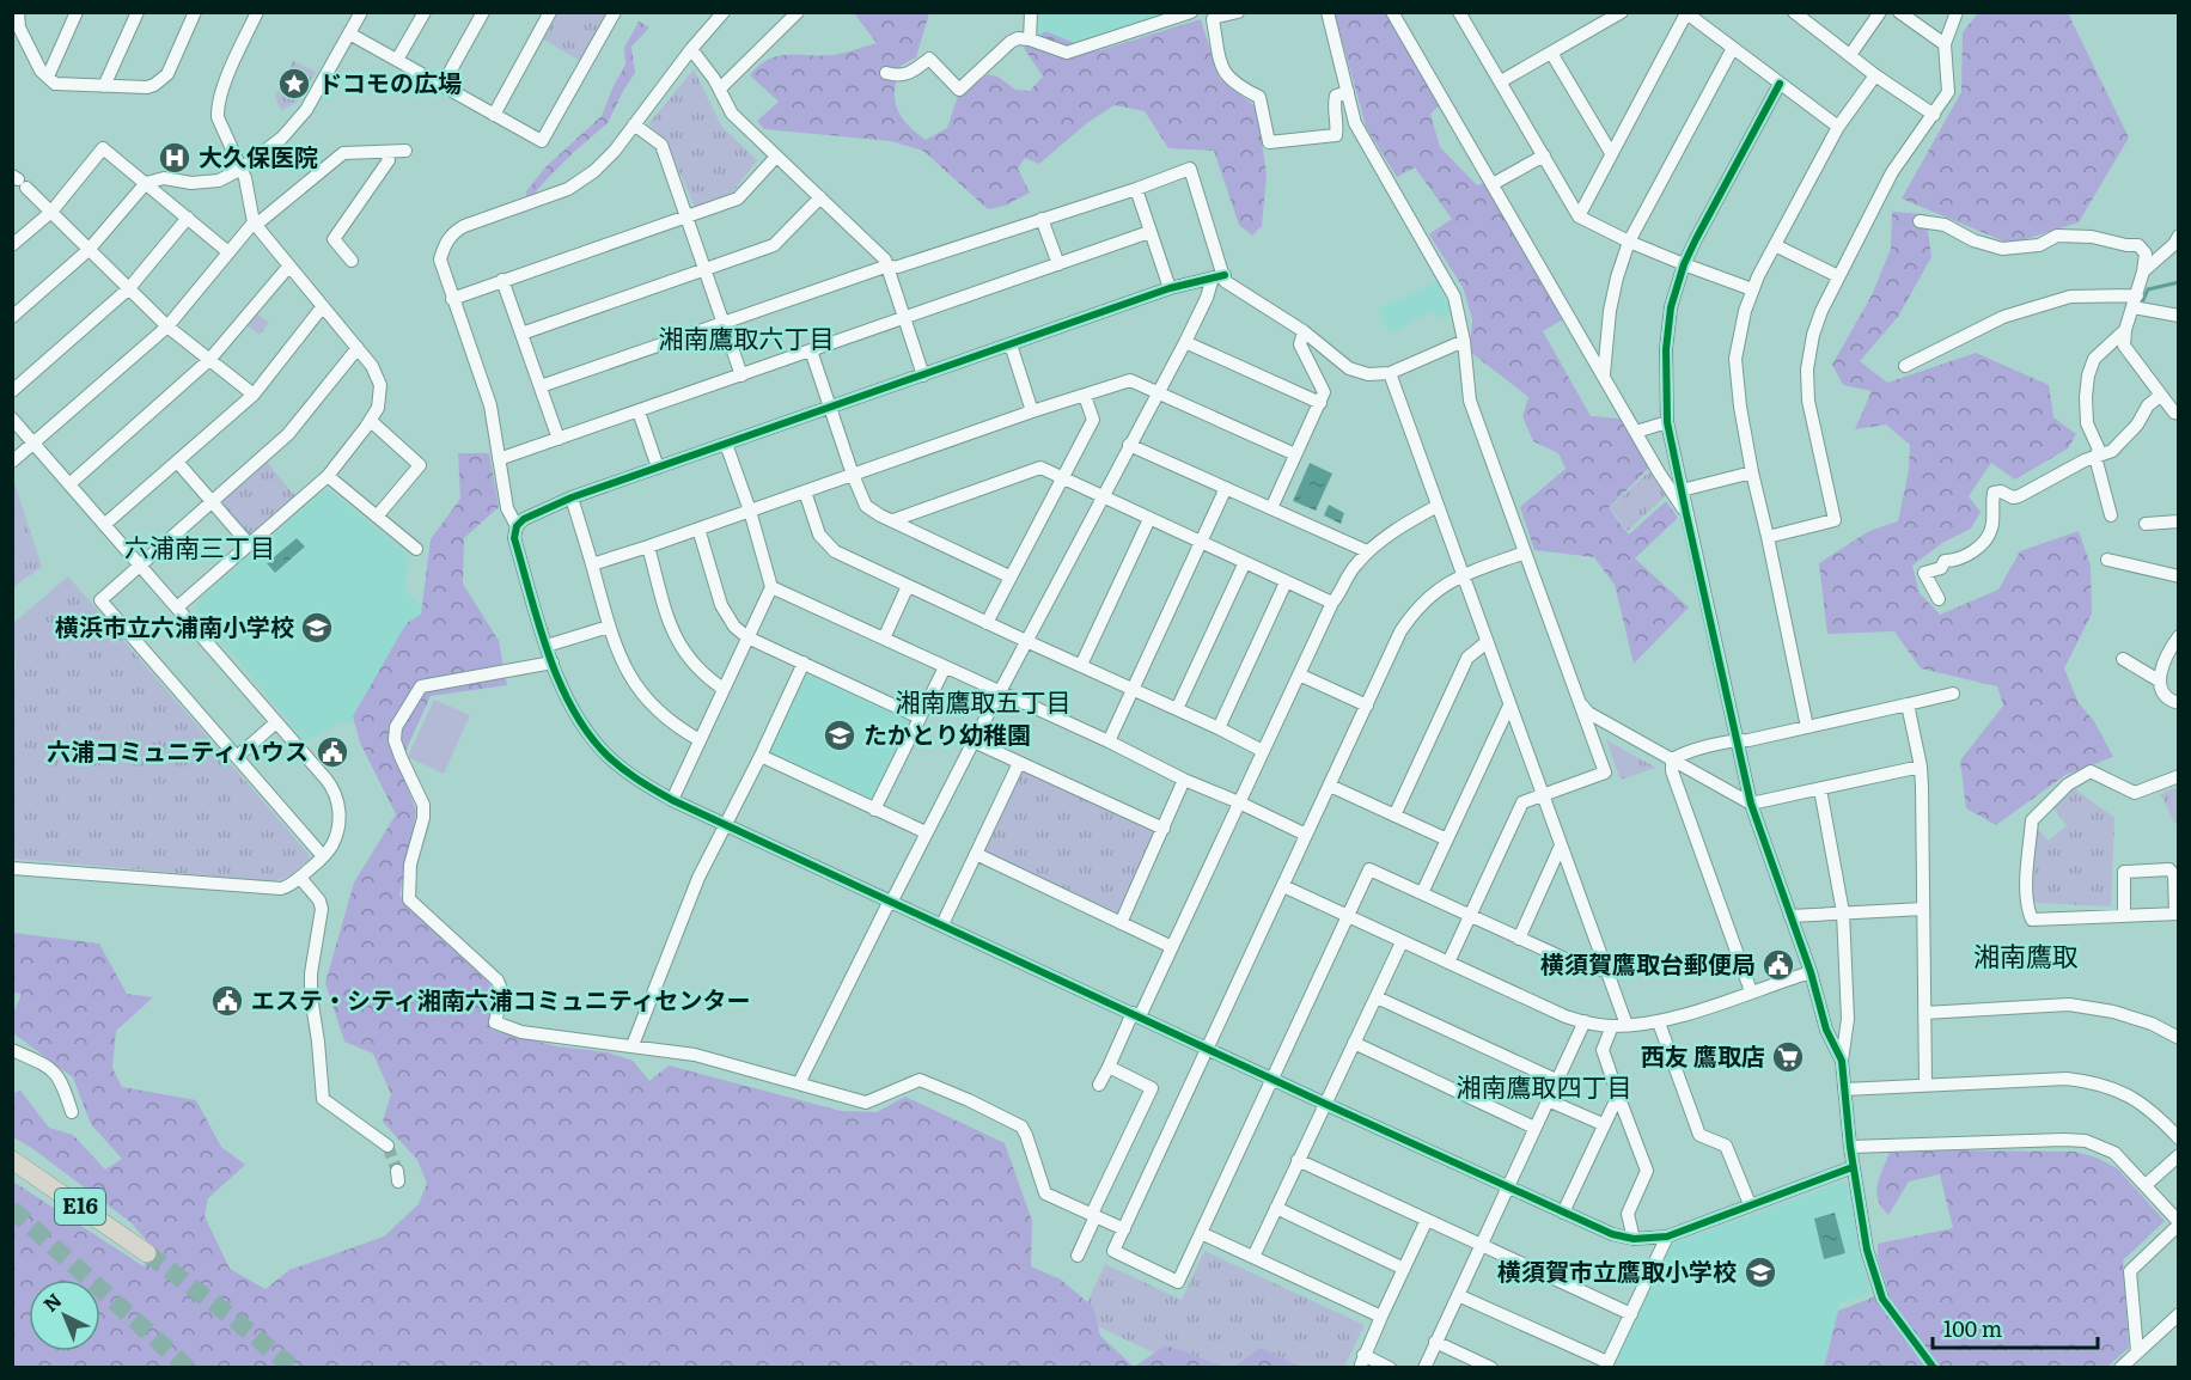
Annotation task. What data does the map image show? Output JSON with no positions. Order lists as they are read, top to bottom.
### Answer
{
  "streets": {
    "highway": ["E16"]
  },
  "districts": [
    "湘南鷹取六丁目",
    "六浦南三丁目",
    "湘南鷹取五丁目",
    "湘南鷹取",
    "湘南鷹取四丁目"
  ],
  "places": {
    "place": ["ドコモの広場"],
    "hospital": ["大久保医院"],
    "school or university": ["横浜市立六浦南小学校", "たかとり幼稚園", "横須賀市立鷹取小学校"],
    "public building": ["六浦コミュニティハウス", "横須賀鷹取台郵便局", "エステ・シティ湘南六浦コミュニティセンター"],
    "supermarket": ["西友 鷹取店"]
  },
  "scale_bar": "100 m",
  "north": "top left"
}
